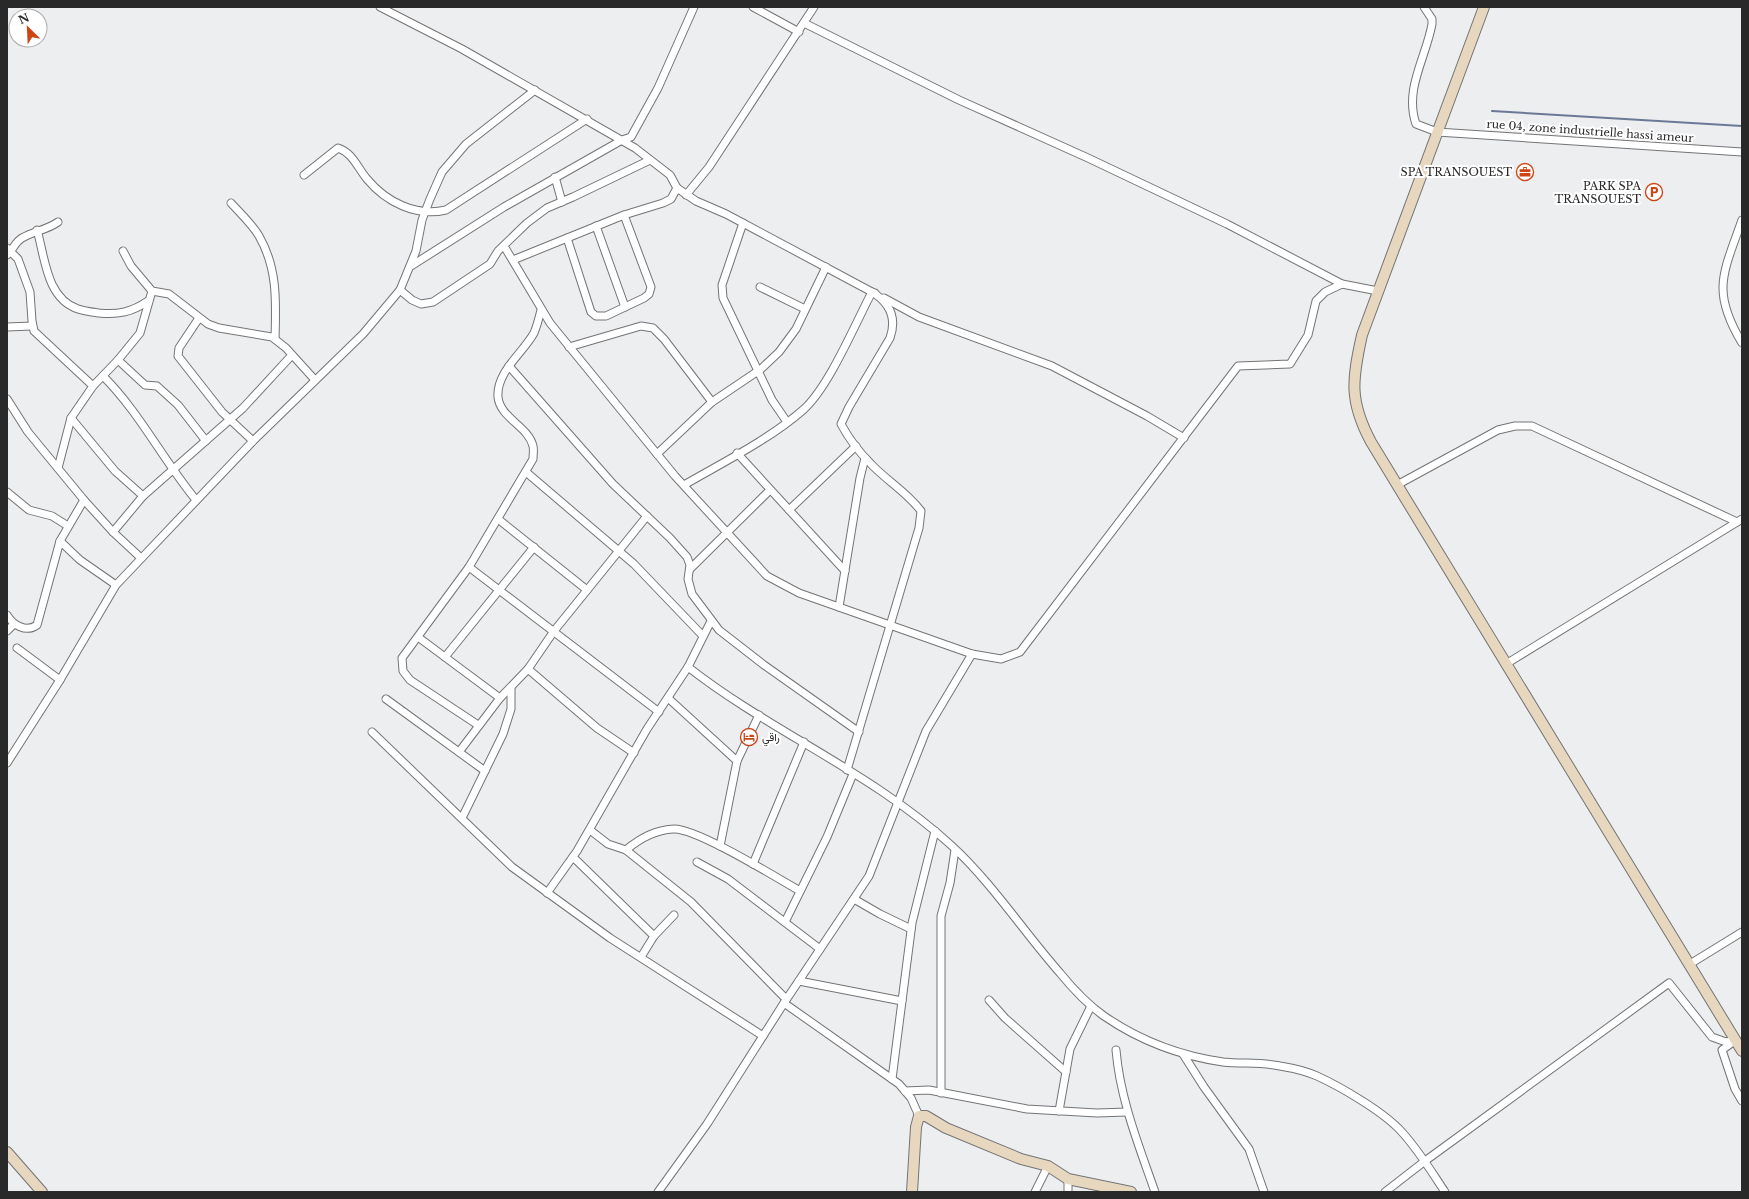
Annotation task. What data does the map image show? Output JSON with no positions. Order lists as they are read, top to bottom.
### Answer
{
  "streets": {
    "street": ["rue 04, zone industrielle hassi ameur"]
  },
  "places": {
    "office": ["SPA TRANSOUEST"],
    "parking": ["PARK SPA TRANSOUEST"],
    "hotel": ["راقي"]
  },
  "north": "top left"
}
